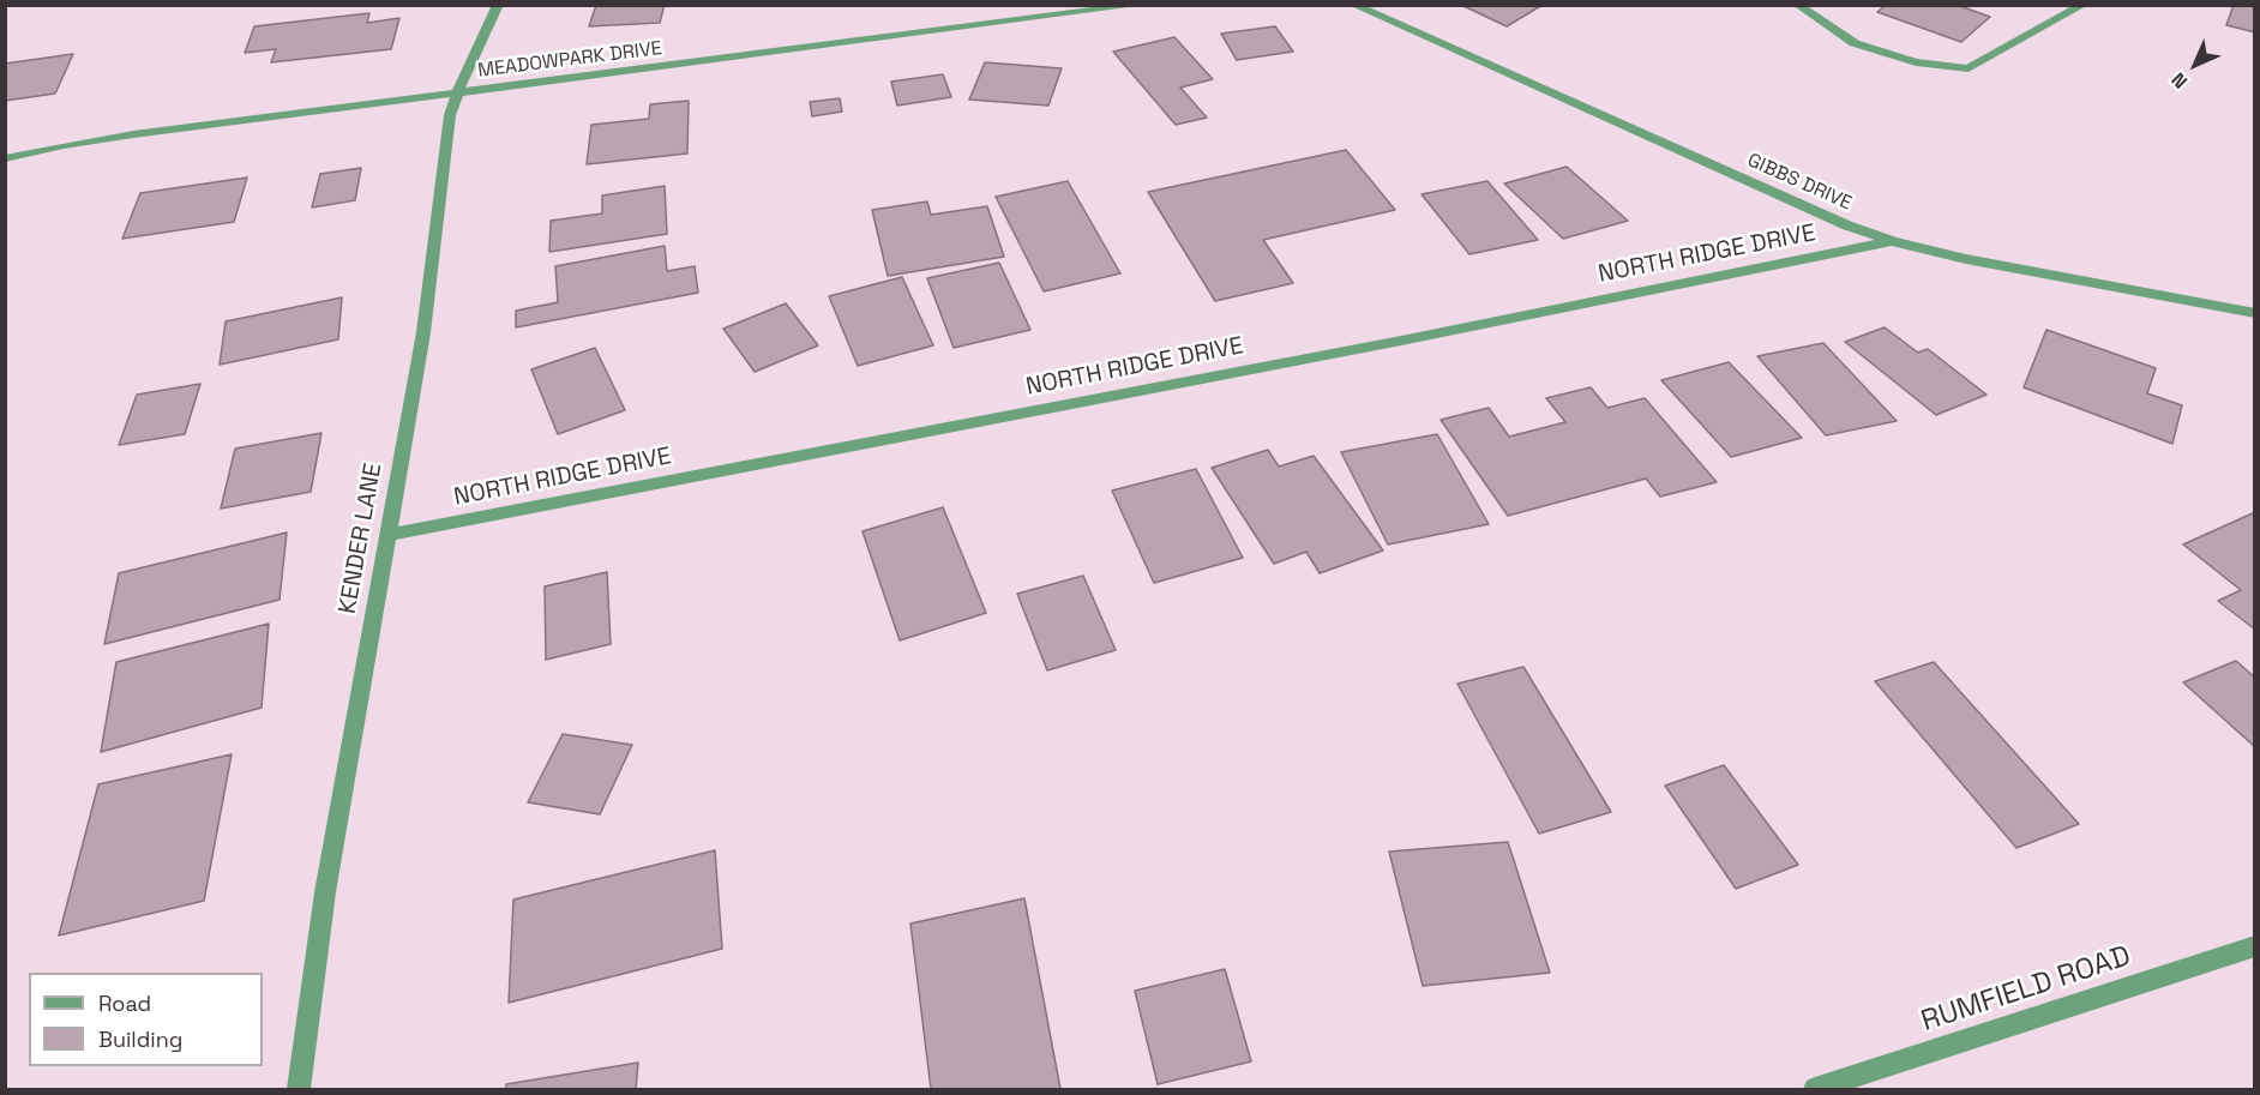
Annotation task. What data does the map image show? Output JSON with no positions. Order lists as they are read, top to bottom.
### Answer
{
  "streets": {
    "street": [
      "MEADOWPARK DRIVE",
      "GIBBS DRIVE",
      "NORTH RIDGE DRIVE",
      "KENDER LANE",
      "RUMFIELD ROAD"
    ]
  },
  "crossings": [
    ["MEADOWPARK DRIVE", "KENDER LANE"],
    ["GIBBS DRIVE", "NORTH RIDGE DRIVE"],
    ["NORTH RIDGE DRIVE", "KENDER LANE"]
  ],
  "legend": ["Road", "Building"],
  "north": "bottom left"
}
